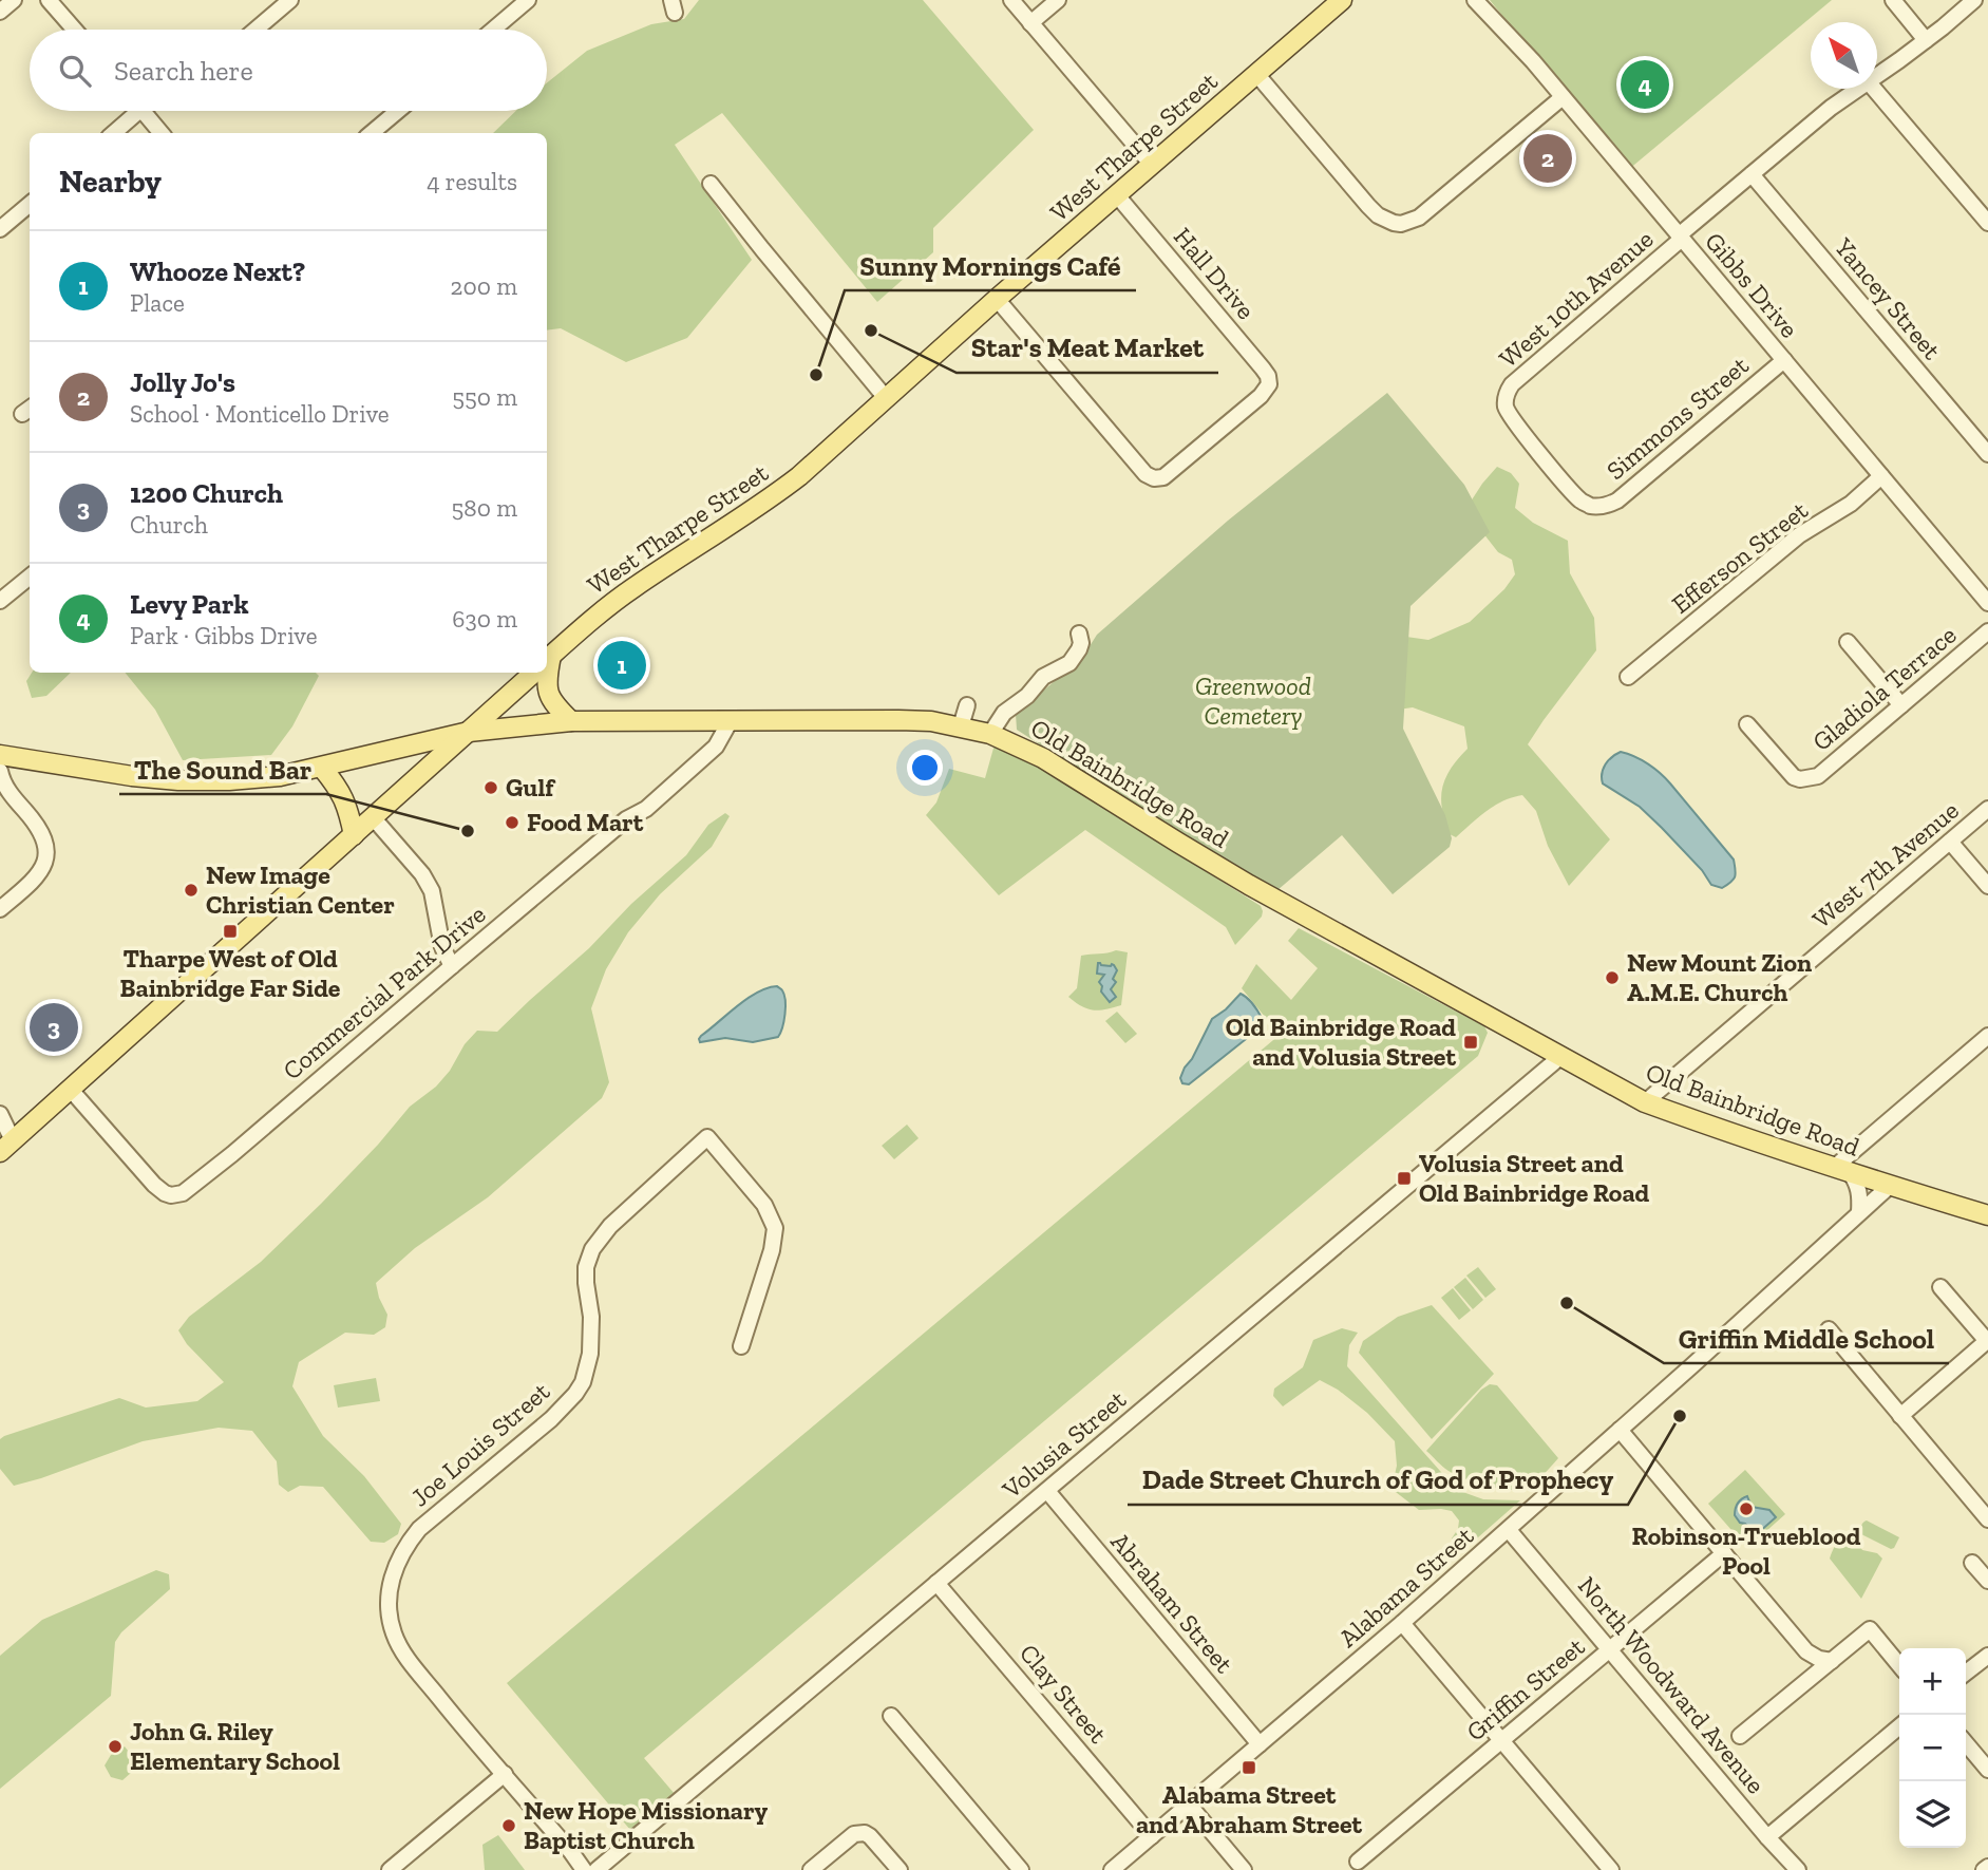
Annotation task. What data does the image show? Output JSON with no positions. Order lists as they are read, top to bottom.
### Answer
{
  "streets": {
    "main road": ["West Tharpe Street", "Old Bainbridge Road"],
    "street": [
      "Hall Drive",
      "Gibbs Drive",
      "West 10th Avenue",
      "Yancey Street",
      "Simmons Street",
      "Efferson Street",
      "Gladiola Terrace",
      "West 7th Avenue",
      "Commercial Park Drive",
      "Joe Louis Street",
      "Volusia Street",
      "Alabama Street",
      "Abraham Street",
      "North Woodward Avenue",
      "Griffin Street",
      "Clay Street"
    ]
  },
  "crossings": [
    ["West Tharpe Street", "Hall Drive"],
    ["West Tharpe Street", "Old Bainbridge Road"],
    ["West Tharpe Street", "Commercial Park Drive"],
    ["Gibbs Drive", "West 10th Avenue"],
    ["Gibbs Drive", "Simmons Street"],
    ["Gibbs Drive", "Efferson Street"],
    ["West 10th Avenue", "Yancey Street"],
    ["West 10th Avenue", "Simmons Street"],
    ["Old Bainbridge Road", "West 7th Avenue"],
    ["Old Bainbridge Road", "Commercial Park Drive"],
    ["Old Bainbridge Road", "Volusia Street"],
    ["Old Bainbridge Road", "Alabama Street"],
    ["Volusia Street", "Abraham Street"],
    ["Volusia Street", "Clay Street"],
    ["Alabama Street", "Abraham Street"],
    ["Alabama Street", "North Woodward Avenue"],
    ["Alabama Street", "Clay Street"],
    ["North Woodward Avenue", "Griffin Street"]
  ],
  "parks": ["Greenwood Cemetery"],
  "places": {
    "other": [
      "Star's Meat Market",
      "Sunny Mornings Café",
      "Gulf",
      "Food Mart",
      "The Sound Bar",
      "New Image Christian Center",
      "New Mount Zion A.M.E. Church",
      "Griffin Middle School",
      "Dade Street Church of God of Prophecy",
      "Robinson-Trueblood Pool",
      "John G. Riley Elementary School",
      "New Hope Missionary Baptist Church"
    ],
    "transit": [
      "Tharpe West of Old Bainbridge Far Side",
      "Old Bainbridge Road and Volusia Street",
      "Volusia Street and Old Bainbridge Road",
      "Alabama Street and Abraham Street"
    ]
  },
  "north": "top left",
  "page": {
    "search": "Search here",
    "pins": [
      "4",
      "2",
      "1",
      "3"
    ],
    "heading": ["Nearby", "4 results"],
    "list": [
      {
        "mark": "1",
        "name": "Whooze Next?",
        "note": "Place",
        "value": "200 m"
      },
      {
        "mark": "2",
        "name": "Jolly Jo's",
        "note": "School · Monticello Drive",
        "value": "550 m"
      },
      {
        "mark": "3",
        "name": "1200 Church",
        "note": "Church",
        "value": "580 m"
      },
      {
        "mark": "4",
        "name": "Levy Park",
        "note": "Park · Gibbs Drive",
        "value": "630 m"
      }
    ],
    "map_buttons": ["+", "−"]
  }
}
